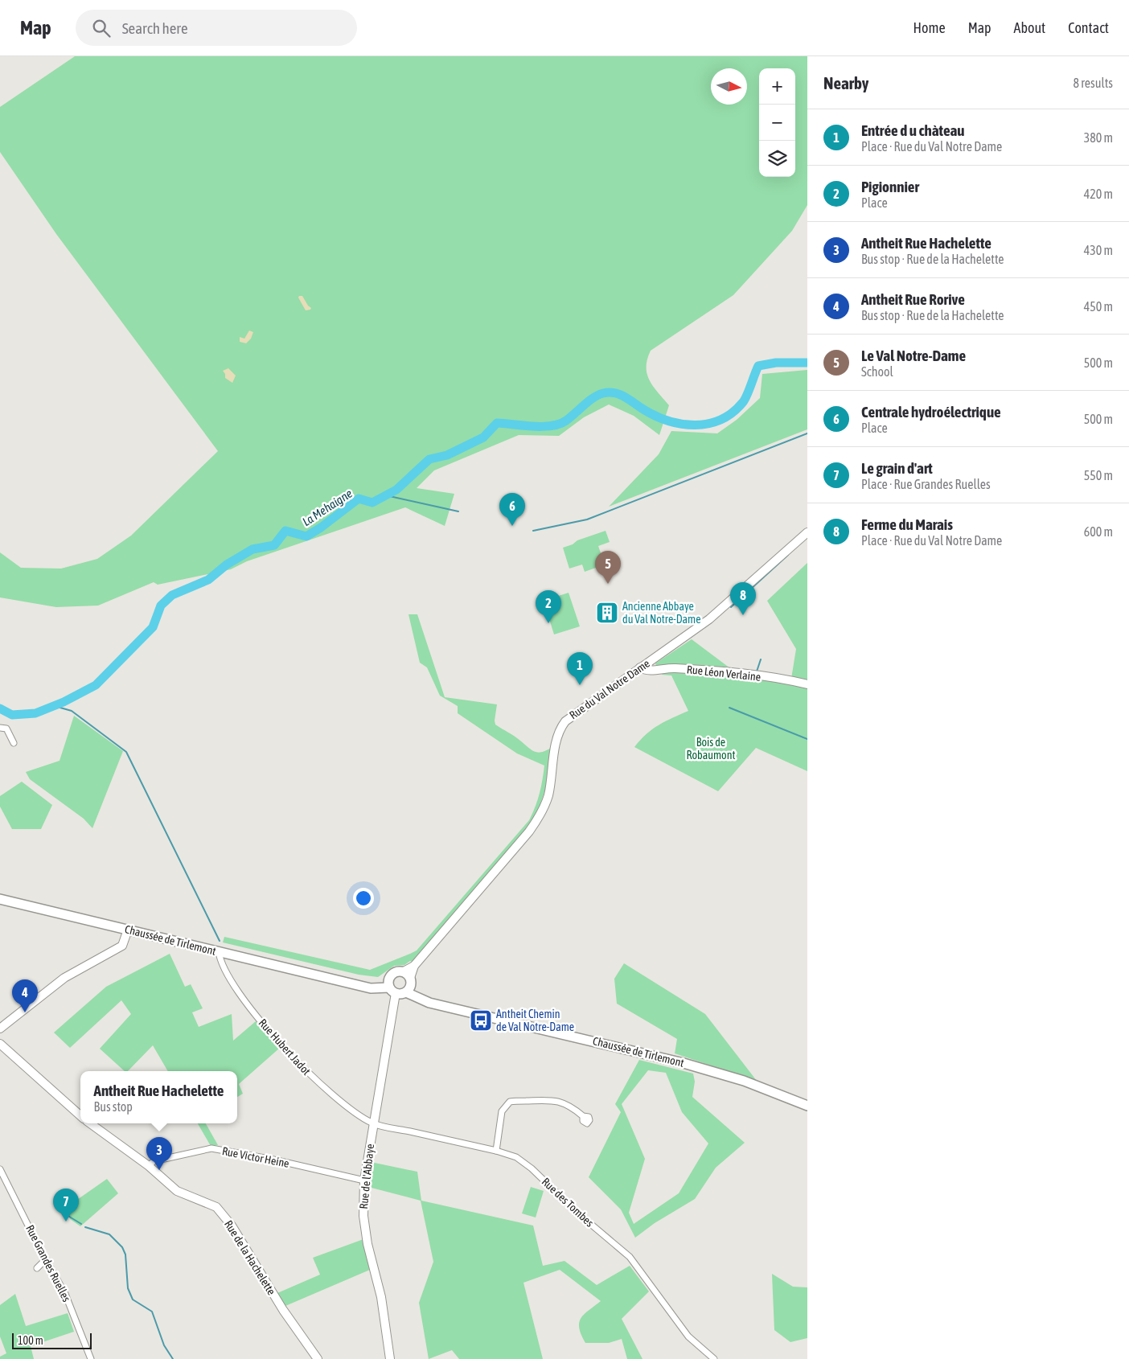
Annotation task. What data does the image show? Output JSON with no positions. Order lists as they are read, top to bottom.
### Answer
{
  "streets": {
    "main road": ["Chaussée de Tirlemont"],
    "street": [
      "Rue Léon Verlaine",
      "Rue du Val Notre Dame",
      "Rue Hubert Jadot",
      "Rue Victor Heine",
      "Rue de l'Abbaye",
      "Rue des Tombes",
      "Rue de la Hachelette",
      "Rue Grandes Ruelles"
    ]
  },
  "crossings": [
    ["Rue Léon Verlaine", "Rue du Val Notre Dame"],
    ["Rue du Val Notre Dame", "Chaussée de Tirlemont"],
    ["Chaussée de Tirlemont", "Rue Hubert Jadot"],
    ["Chaussée de Tirlemont", "Rue de l'Abbaye"],
    ["Rue Hubert Jadot", "Rue de l'Abbaye"],
    ["Rue Hubert Jadot", "Rue des Tombes"],
    ["Rue Victor Heine", "Rue de l'Abbaye"],
    ["Rue Victor Heine", "Rue de la Hachelette"],
    ["Rue de l'Abbaye", "Rue des Tombes"]
  ],
  "water": ["La Mehaigne"],
  "parks": ["Bois de Robaumont"],
  "places": {
    "building": ["Ancienne Abbaye du Val Notre-Dame"],
    "bus stop": ["Antheit Chemin de Val Notre-Dame"]
  },
  "scale_bar": "100 m",
  "north": "right",
  "page": {
    "header": "Map",
    "search": "Search here",
    "nav": [
      "Home",
      "Map",
      "About",
      "Contact"
    ],
    "heading": ["Nearby", "8 results"],
    "map_buttons": ["+", "−"],
    "list": [
      {
        "mark": "1",
        "name": "Entrée d u chàteau",
        "note": "Place · Rue du Val Notre Dame",
        "value": "380 m"
      },
      {
        "mark": "2",
        "name": "Pigionnier",
        "note": "Place",
        "value": "420 m"
      },
      {
        "mark": "3",
        "name": "Antheit Rue Hachelette",
        "note": "Bus stop · Rue de la Hachelette",
        "value": "430 m"
      },
      {
        "mark": "4",
        "name": "Antheit Rue Rorive",
        "note": "Bus stop · Rue de la Hachelette",
        "value": "450 m"
      },
      {
        "mark": "5",
        "name": "Le Val Notre-Dame",
        "note": "School",
        "value": "500 m"
      },
      {
        "mark": "6",
        "name": "Centrale hydroélectrique",
        "note": "Place",
        "value": "500 m"
      },
      {
        "mark": "7",
        "name": "Le grain d'art",
        "note": "Place · Rue Grandes Ruelles",
        "value": "550 m"
      },
      {
        "mark": "8",
        "name": "Ferme du Marais",
        "note": "Place · Rue du Val Notre Dame",
        "value": "600 m"
      }
    ],
    "pins": [
      "6",
      "5",
      "8",
      "2",
      "1",
      "4",
      "3",
      "7"
    ],
    "popup": ["Antheit Rue Hachelette", "Bus stop"],
    "scale": "100 m"
  }
}
